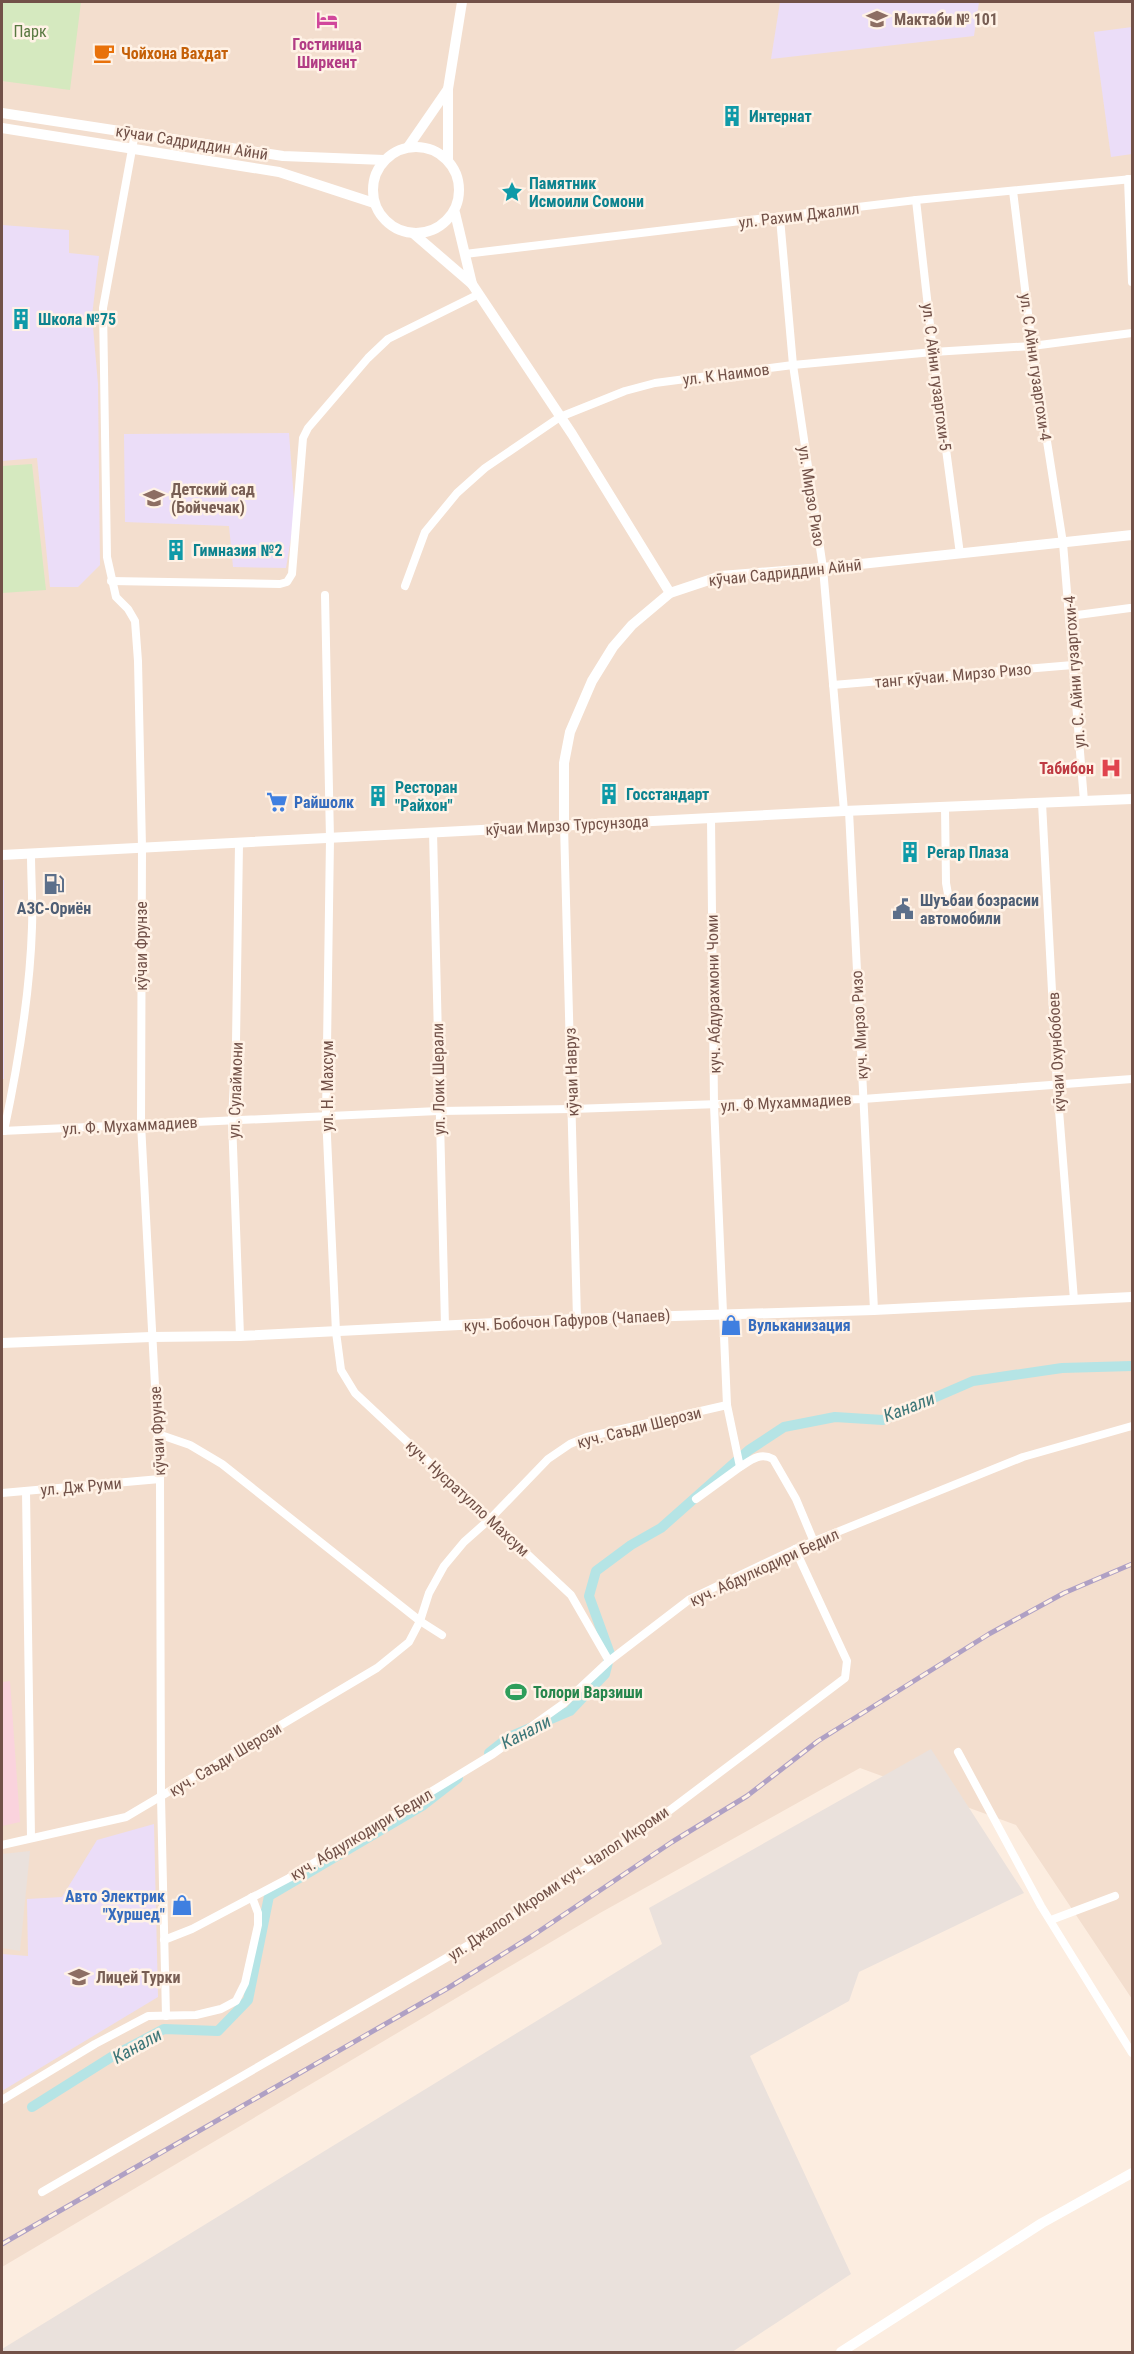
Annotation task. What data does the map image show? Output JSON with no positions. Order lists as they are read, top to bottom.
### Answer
{
  "streets": {
    "street": [
      "кӯчаи Садриддин Айнӣ",
      "ул. Рахим Джалил",
      "ул. С Айни гузаргохи-4",
      "ул. К Наимов",
      "ул. С Айни гузаргохи-5",
      "ул. Мирзо Ризо",
      "ул. С. Айни гузаргохи-4",
      "танг кӯчаи. Мирзо Ризо",
      "кӯчаи Мирзо Турсунзода",
      "кӯчаи Фрунзе",
      "куч. Абдурахмони Чоми",
      "куч. Мирзо Ризо",
      "кӯчаи Охунбобоев",
      "кӯчаи Навруз",
      "ул. Лоик Шерали",
      "ул. Н. Махсум",
      "ул. Сулаймони",
      "ул. Ф Мухаммадиев",
      "ул. Ф. Мухаммадиев",
      "куч. Бобочон Гафуров (Чапаев)",
      "куч. Саъди Шерози",
      "ул. Дж Руми",
      "куч. Нусратулло Махсум",
      "куч. Абдулкодири Бедил",
      "ул. Джалол Икроми куч. Чалол Икроми"
    ]
  },
  "crossings": [
    ["кӯчаи Садриддин Айнӣ", "ул. С Айни гузаргохи-4"],
    ["кӯчаи Садриддин Айнӣ", "ул. С Айни гузаргохи-5"],
    ["кӯчаи Садриддин Айнӣ", "ул. Мирзо Ризо"],
    ["кӯчаи Садриддин Айнӣ", "ул. С. Айни гузаргохи-4"],
    ["кӯчаи Садриддин Айнӣ", "кӯчаи Мирзо Турсунзода"],
    ["кӯчаи Садриддин Айнӣ", "кӯчаи Навруз"],
    ["ул. Рахим Джалил", "ул. С Айни гузаргохи-4"],
    ["ул. Рахим Джалил", "ул. С Айни гузаргохи-5"],
    ["ул. Рахим Джалил", "ул. Мирзо Ризо"],
    ["ул. С Айни гузаргохи-4", "ул. К Наимов"],
    ["ул. С Айни гузаргохи-4", "ул. С. Айни гузаргохи-4"],
    ["ул. К Наимов", "ул. С Айни гузаргохи-5"],
    ["ул. К Наимов", "ул. Мирзо Ризо"],
    ["ул. Мирзо Ризо", "танг кӯчаи. Мирзо Ризо"],
    ["ул. Мирзо Ризо", "кӯчаи Мирзо Турсунзода"],
    ["ул. Мирзо Ризо", "куч. Мирзо Ризо"],
    ["ул. С. Айни гузаргохи-4", "танг кӯчаи. Мирзо Ризо"],
    ["ул. С. Айни гузаргохи-4", "кӯчаи Мирзо Турсунзода"],
    ["кӯчаи Мирзо Турсунзода", "кӯчаи Фрунзе"],
    ["кӯчаи Мирзо Турсунзода", "куч. Абдурахмони Чоми"],
    ["кӯчаи Мирзо Турсунзода", "куч. Мирзо Ризо"],
    ["кӯчаи Мирзо Турсунзода", "кӯчаи Охунбобоев"],
    ["кӯчаи Мирзо Турсунзода", "кӯчаи Навруз"],
    ["кӯчаи Мирзо Турсунзода", "ул. Лоик Шерали"],
    ["кӯчаи Мирзо Турсунзода", "ул. Н. Махсум"],
    ["кӯчаи Мирзо Турсунзода", "ул. Сулаймони"],
    ["кӯчаи Фрунзе", "ул. Ф. Мухаммадиев"],
    ["кӯчаи Фрунзе", "куч. Бобочон Гафуров (Чапаев)"],
    ["кӯчаи Фрунзе", "куч. Саъди Шерози"],
    ["кӯчаи Фрунзе", "ул. Дж Руми"],
    ["кӯчаи Фрунзе", "куч. Абдулкодири Бедил"],
    ["куч. Абдурахмони Чоми", "ул. Ф Мухаммадиев"],
    ["куч. Абдурахмони Чоми", "куч. Бобочон Гафуров (Чапаев)"],
    ["куч. Абдурахмони Чоми", "куч. Саъди Шерози"],
    ["куч. Мирзо Ризо", "ул. Ф Мухаммадиев"],
    ["куч. Мирзо Ризо", "куч. Бобочон Гафуров (Чапаев)"],
    ["кӯчаи Охунбобоев", "ул. Ф Мухаммадиев"],
    ["кӯчаи Охунбобоев", "куч. Бобочон Гафуров (Чапаев)"],
    ["кӯчаи Навруз", "ул. Ф Мухаммадиев"],
    ["кӯчаи Навруз", "куч. Бобочон Гафуров (Чапаев)"],
    ["ул. Лоик Шерали", "ул. Ф Мухаммадиев"],
    ["ул. Лоик Шерали", "ул. Ф. Мухаммадиев"],
    ["ул. Лоик Шерали", "куч. Бобочон Гафуров (Чапаев)"],
    ["ул. Н. Махсум", "ул. Ф. Мухаммадиев"],
    ["ул. Н. Махсум", "куч. Бобочон Гафуров (Чапаев)"],
    ["ул. Н. Махсум", "куч. Нусратулло Махсум"],
    ["ул. Сулаймони", "ул. Ф. Мухаммадиев"],
    ["ул. Сулаймони", "куч. Бобочон Гафуров (Чапаев)"],
    ["ул. Ф Мухаммадиев", "ул. Ф. Мухаммадиев"],
    ["куч. Бобочон Гафуров (Чапаев)", "куч. Нусратулло Махсум"],
    ["куч. Саъди Шерози", "куч. Нусратулло Махсум"],
    ["куч. Нусратулло Махсум", "куч. Абдулкодири Бедил"],
    ["куч. Абдулкодири Бедил", "ул. Джалол Икроми куч. Чалол Икроми"]
  ],
  "water": ["Канали"],
  "parks": ["Парк"],
  "places": {
    "school or university": ["Мактаби № 101", "Детский сад (Бойчечак)", "Лицей Турки"],
    "hotel": ["Гостиница Ширкент"],
    "cafe": ["Чойхона Вахдат"],
    "building": [
      "Интернат",
      "Школа №75",
      "Гимназия №2",
      "Госстандарт",
      "Ресторан \"Райхон\"",
      "Регар Плаза"
    ],
    "place": ["Памятник Исмоили Сомони"],
    "hospital": ["Табибон"],
    "supermarket": ["Райшолк"],
    "fuel station": ["АЗС-Ориён"],
    "public building": ["Шуъбаи бозрасии автомобили"],
    "shop": ["Вульканизация", "Авто Электрик \"Хуршед\""],
    "sports": ["Толори Варзиши"]
  }
}
